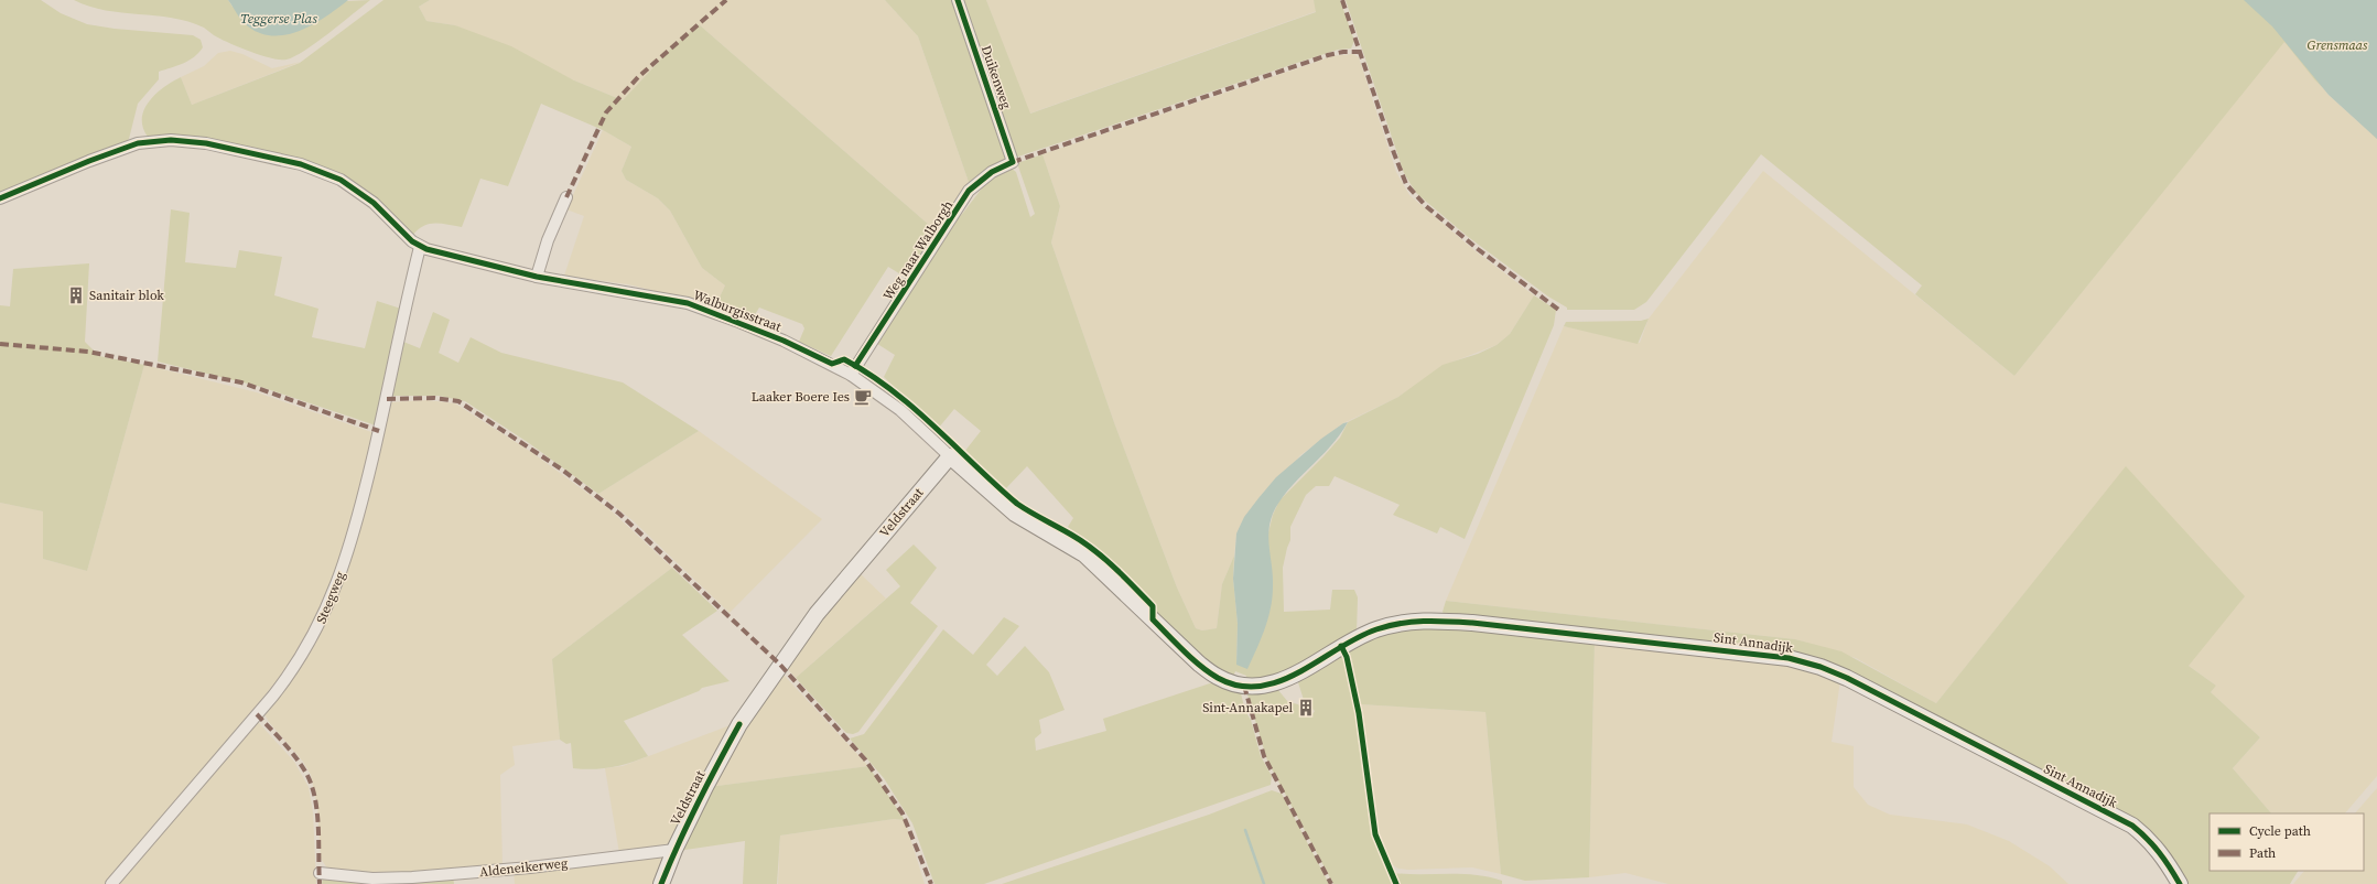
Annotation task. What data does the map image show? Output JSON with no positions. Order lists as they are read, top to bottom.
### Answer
{
  "streets": {
    "street": [
      "Duikenweg",
      "Weg naar Walborgh",
      "Walburgisstraat",
      "Veldstraat",
      "Steegweg",
      "Sint Annadijk",
      "Aldeneikerweg"
    ]
  },
  "crossings": [
    ["Duikenweg", "Weg naar Walborgh"],
    ["Weg naar Walborgh", "Walburgisstraat"],
    ["Walburgisstraat", "Veldstraat"],
    ["Walburgisstraat", "Steegweg"],
    ["Walburgisstraat", "Sint Annadijk"],
    ["Veldstraat", "Sint Annadijk"],
    ["Veldstraat", "Aldeneikerweg"]
  ],
  "water": ["Teggerse Plas"],
  "parks": ["Grensmaas"],
  "places": {
    "building": ["Sanitair blok", "Sint-Annakapel"],
    "cafe": ["Laaker Boere Ies"]
  },
  "legend": ["Cycle path", "Path"]
}
